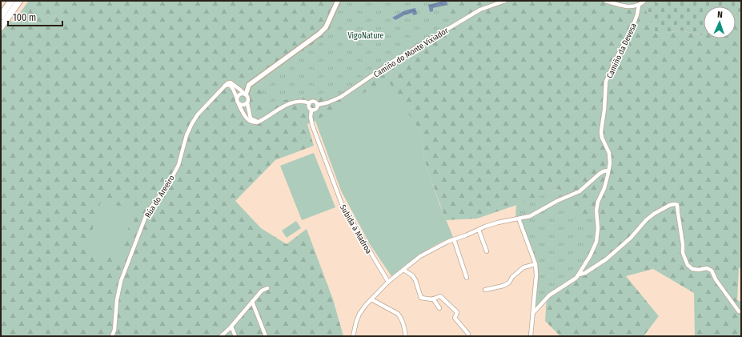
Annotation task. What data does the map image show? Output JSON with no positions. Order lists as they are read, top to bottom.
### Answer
{
  "streets": {
    "street": [
      "Camiño da Devesa",
      "Camiño do Monte Vixiador",
      "Rúa do Areeiro",
      "Subida á Madroa"
    ]
  },
  "crossings": [
    ["Camiño do Monte Vixiador", "Subida á Madroa"]
  ],
  "parks": ["VigoNature"],
  "scale_bar": "100 m",
  "north": "top"
}
